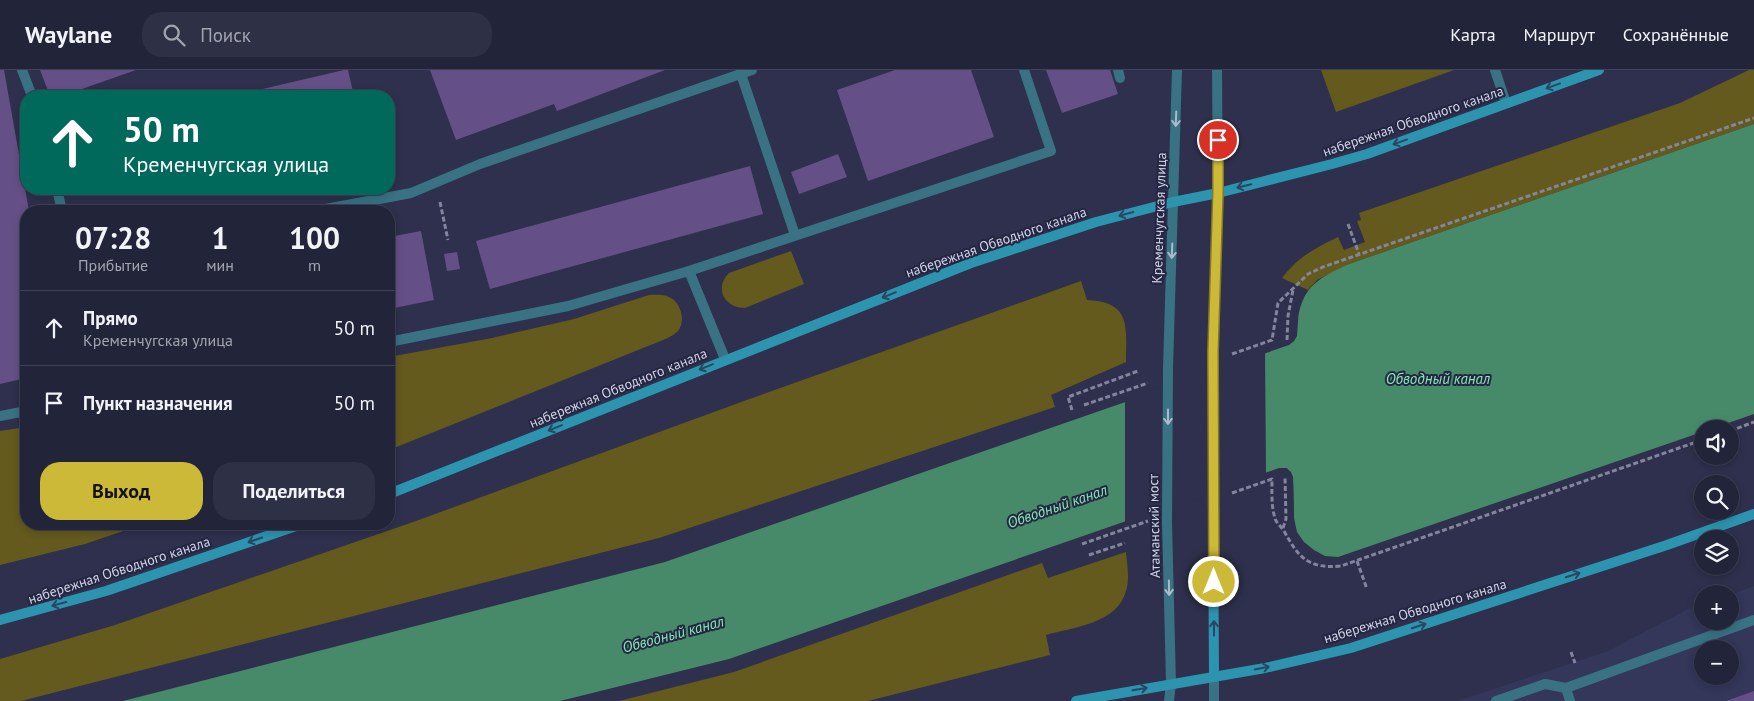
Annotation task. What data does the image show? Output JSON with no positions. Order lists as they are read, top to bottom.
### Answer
{
  "streets": {
    "main road": ["набережная Обводного канала"],
    "street": ["Кременчугская улица", "Атаманский мост"]
  },
  "crossings": [
    ["набережная Обводного канала", "Кременчугская улица"],
    ["набережная Обводного канала", "Атаманский мост"],
    ["Кременчугская улица", "Атаманский мост"]
  ],
  "one_way": ["Атаманский мост"],
  "water": ["Обводный канал"],
  "page": {
    "header": "Waylane",
    "search": "Поиск",
    "nav": ["Карта", "Маршрут", "Сохранённые"],
    "turn": ["50 m", "Кременчугская улица"],
    "eta": [
      "07:28",
      "Прибытие",
      "1",
      "мин",
      "100",
      "m"
    ],
    "list": [
      {
        "name": "Прямо",
        "note": "Кременчугская улица",
        "value": "50 m"
      },
      {
        "name": "Пункт назначения",
        "value": "50 m"
      }
    ],
    "map_buttons": ["+", "−"],
    "buttons": ["Выход", "Поделиться"]
  }
}
